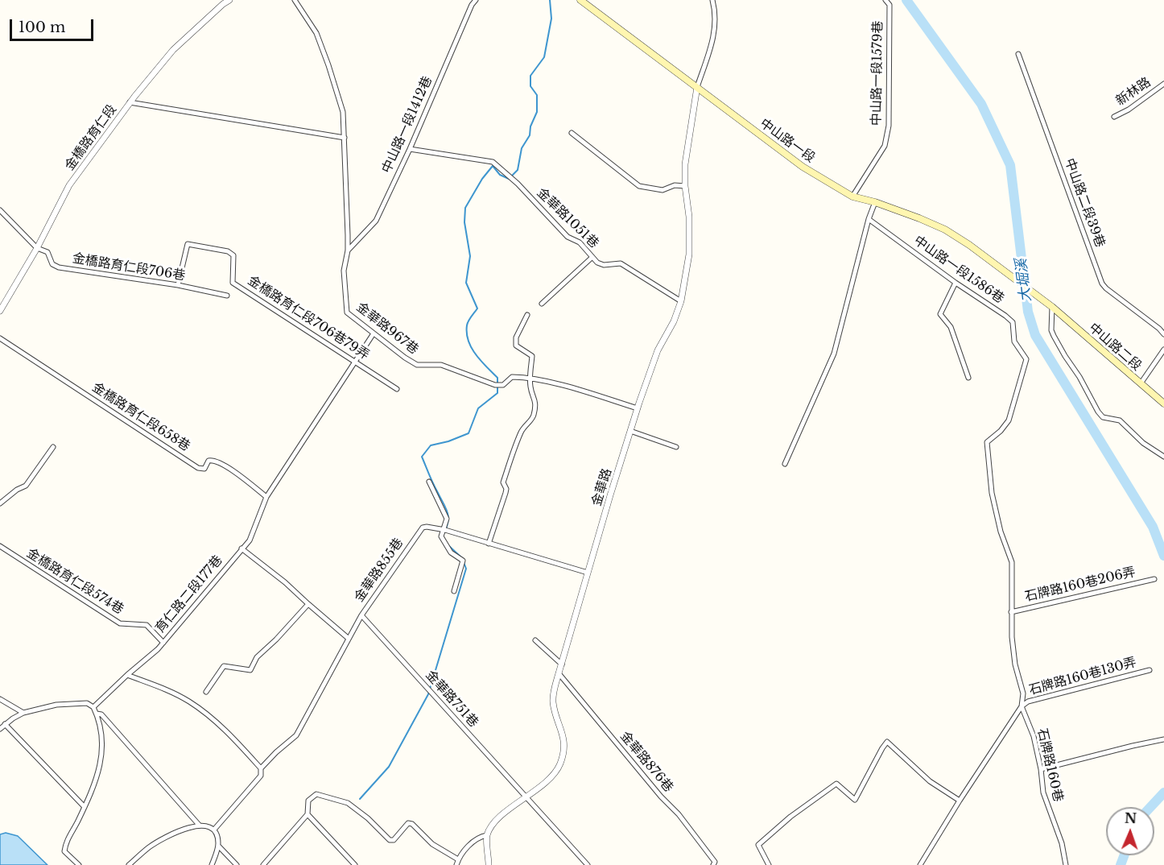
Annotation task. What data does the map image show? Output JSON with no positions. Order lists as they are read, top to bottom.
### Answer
{
  "streets": {
    "main road": ["中山路一段", "中山路二段"],
    "street": [
      "中山路一段1579巷",
      "新林路",
      "中山路一段1412巷",
      "金橋路育仁段",
      "中山路二段39巷",
      "金華路1051巷",
      "金橋路育仁段706巷",
      "中山路一段1586巷",
      "金橋路育仁段706巷79弄",
      "金華路967巷",
      "金橋路育仁段658巷",
      "金華路",
      "金華路855巷",
      "金橋路育仁段574巷",
      "石牌路160巷206弄",
      "育仁路二段177巷",
      "石牌路160巷130弄",
      "金華路751巷",
      "金華路876巷",
      "石牌路160巷"
    ]
  },
  "crossings": [
    ["中山路一段1579巷", "中山路一段"],
    ["中山路一段1412巷", "金華路1051巷"],
    ["中山路一段1412巷", "金華路967巷"],
    ["金橋路育仁段", "金橋路育仁段706巷"],
    ["中山路一段", "中山路二段"],
    ["中山路一段", "金華路"],
    ["金華路1051巷", "金華路"],
    ["金橋路育仁段706巷", "金橋路育仁段706巷79弄"],
    ["中山路一段1586巷", "石牌路160巷206弄"],
    ["中山路一段1586巷", "石牌路160巷"],
    ["金橋路育仁段706巷79弄", "育仁路二段177巷"],
    ["金華路967巷", "金華路"],
    ["金華路967巷", "育仁路二段177巷"],
    ["金橋路育仁段658巷", "育仁路二段177巷"],
    ["金華路", "金華路855巷"],
    ["金華路", "金華路751巷"],
    ["金華路", "金華路876巷"],
    ["金華路855巷", "金華路751巷"],
    ["金橋路育仁段574巷", "育仁路二段177巷"],
    ["石牌路160巷206弄", "石牌路160巷"],
    ["石牌路160巷130弄", "石牌路160巷"]
  ],
  "water": ["大堀溪"],
  "scale_bar": "100 m",
  "north": "top"
}
